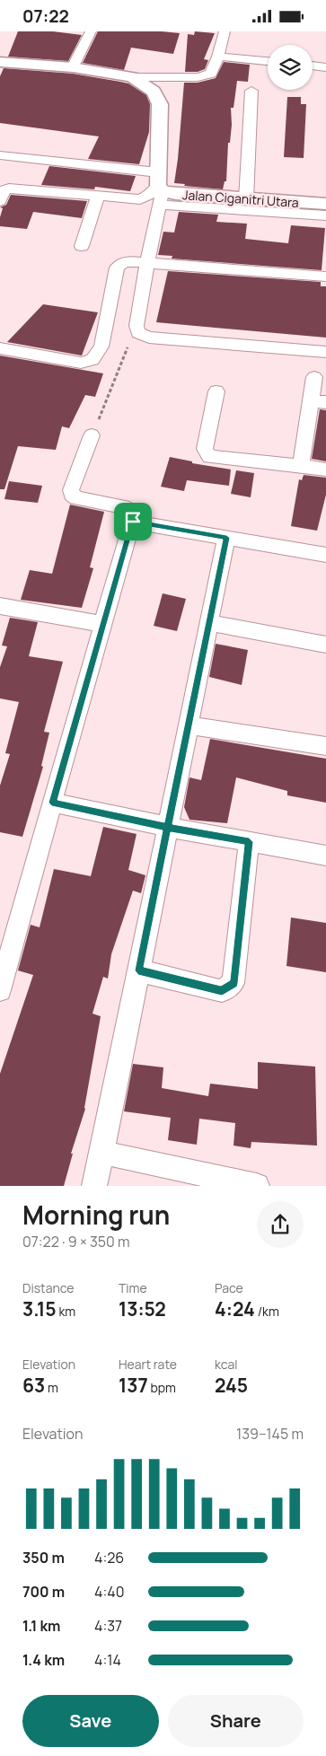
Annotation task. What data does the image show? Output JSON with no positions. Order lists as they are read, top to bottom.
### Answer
{
  "streets": {
    "street": ["Jalan Ciganitri Utara"]
  },
  "page": {
    "status": "07:22",
    "heading": ["Morning run", "07:22 · 9 × 350 m"],
    "stats": [
      ["Distance", "3.15 km"],
      ["Time", "13:52"],
      ["Pace", "4:24 /km"],
      ["Elevation", "63 m"],
      ["Heart rate", "137 bpm"],
      ["kcal", "245"]
    ],
    "chart": ["Elevation", "139–145 m"],
    "list": [
      {
        "name": "350 m",
        "note": "4:26"
      },
      {
        "name": "700 m",
        "note": "4:40"
      },
      {
        "name": "1.1 km",
        "note": "4:37"
      },
      {
        "name": "1.4 km",
        "note": "4:14"
      }
    ],
    "buttons": ["Save", "Share"]
  }
}
